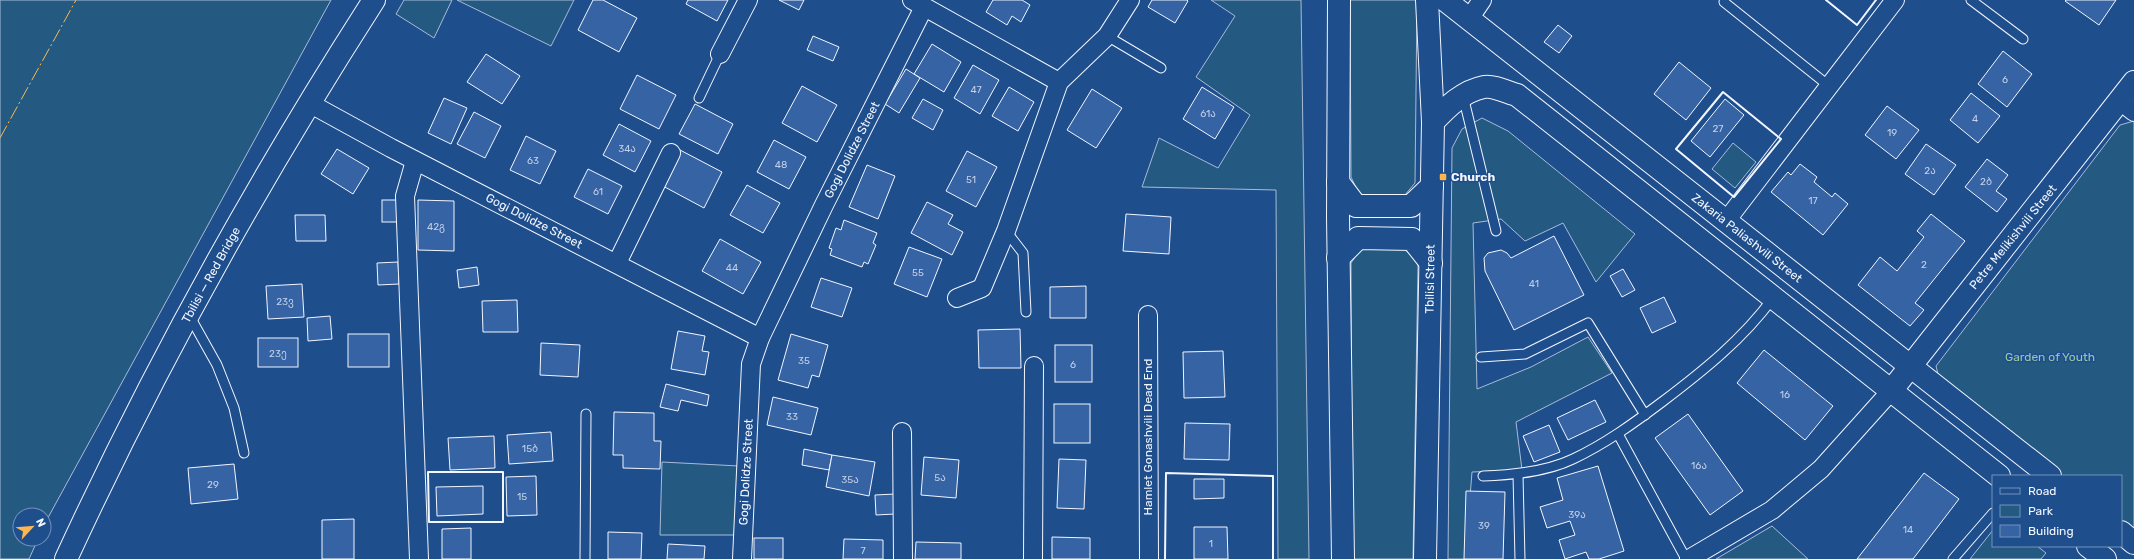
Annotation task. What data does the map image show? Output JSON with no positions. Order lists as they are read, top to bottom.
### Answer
{
  "streets": {
    "main road": [
      "Petre Melikishvili Street",
      "Zakaria Paliashvili Street",
      "Tbilisi — Red Bridge",
      "Tbilisi Street"
    ],
    "street": ["Gogi Dolidze Street", "Hamlet Gonashvili Dead End"]
  },
  "crossings": [
    ["Gogi Dolidze Street", "Tbilisi — Red Bridge"],
    ["Petre Melikishvili Street", "Zakaria Paliashvili Street"]
  ],
  "parks": ["Garden of Youth"],
  "places": {
    "transit": ["Church"]
  },
  "house_numbers": [
    "6",
    "47",
    "61ა",
    "4",
    "27",
    "19",
    "34ა",
    "63",
    "48",
    "2ა",
    "51",
    "2ბ",
    "61",
    "17",
    "42გ",
    "2",
    "44",
    "55",
    "41",
    "23ვ",
    "23ე",
    "35",
    "6",
    "16",
    "33",
    "15ბ",
    "16ა",
    "5ა",
    "35ა",
    "29",
    "15",
    "39ა",
    "39",
    "14",
    "1",
    "7"
  ],
  "legend": ["Road", "Park", "Building"],
  "north": "top right"
}
